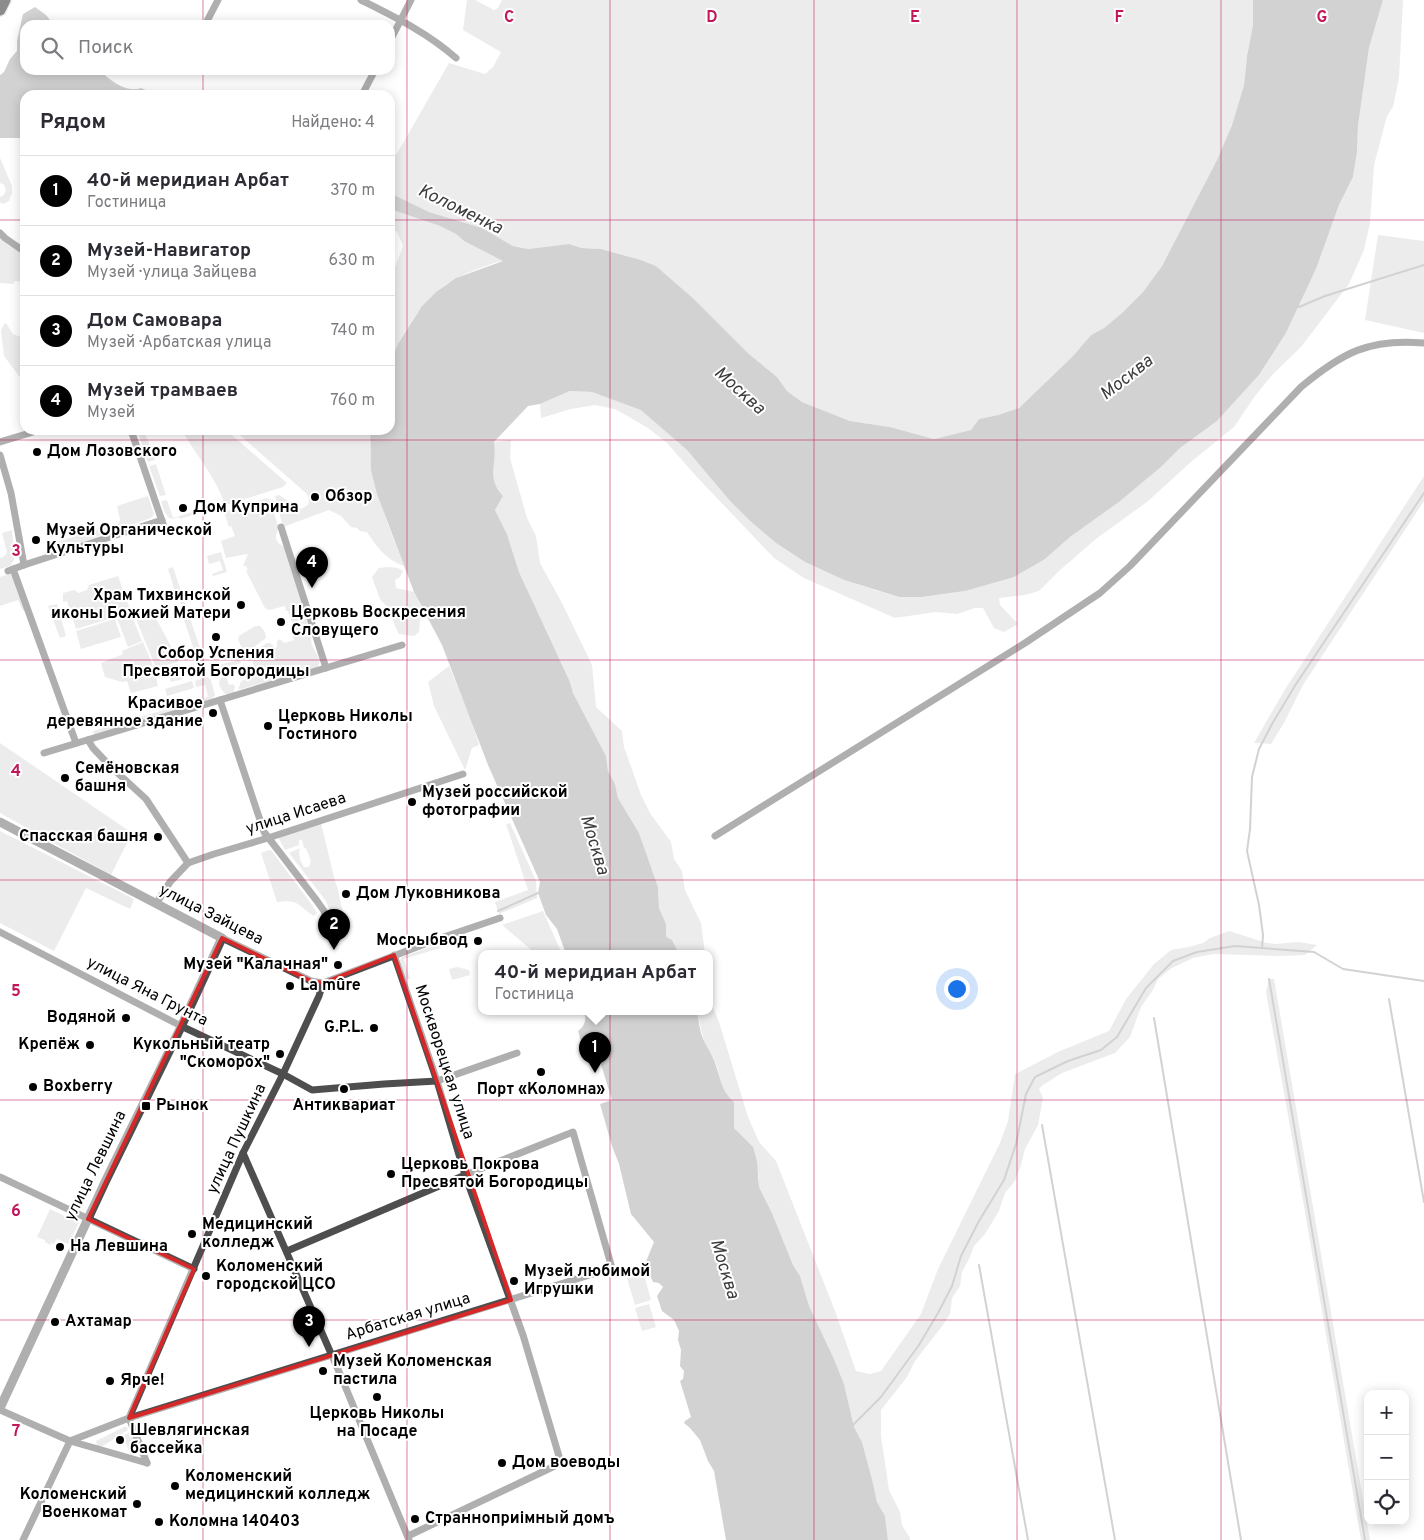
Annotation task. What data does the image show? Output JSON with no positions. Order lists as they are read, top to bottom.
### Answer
{
  "streets": {
    "street": [
      "улица Исаева",
      "улица Зайцева",
      "улица Яна Грунта",
      "Москворецкая улица",
      "улица Пушкина",
      "улица Левшина",
      "Арбатская улица"
    ]
  },
  "crossings": [
    ["улица Исаева", "улица Зайцева"],
    ["улица Зайцева", "улица Пушкина"],
    ["улица Зайцева", "улица Левшина"],
    ["улица Яна Грунта", "Москворецкая улица"],
    ["улица Яна Грунта", "улица Пушкина"],
    ["улица Яна Грунта", "улица Левшина"],
    ["Москворецкая улица", "Арбатская улица"],
    ["улица Пушкина", "Арбатская улица"]
  ],
  "water": ["Коломенка", "Москва"],
  "places": {
    "other": [
      "Дом Лозовского",
      "Обзор",
      "Дом Куприна",
      "Музей Органической Культуры",
      "Храм Тихвинской иконы Божией Матери",
      "Церковь Воскресения Словущего",
      "Собор Успения Пресвятой Богородицы",
      "Красивое деревянное здание",
      "Церковь Николы Гостиного",
      "Семёновская башня",
      "Музей российской фотографии",
      "Спасская башня",
      "Дом Луковникова",
      "Мосрыбвод",
      "Музей \"Калачная\"",
      "La mûre",
      "Водяной",
      "G.P.L.",
      "Крепёж",
      "Кукольный театр \"Скоморох\"",
      "Порт «Коломна»",
      "Boxberry",
      "Антиквариат",
      "Церковь Покрова Пресвятой Богородицы",
      "Медицинский колледж",
      "На Левшина",
      "Коломенский городской ЦСО",
      "Музей любимой Игрушки",
      "Ахтамар",
      "Музей Коломенская пастила",
      "Ярче!",
      "Церковь Николы на Посаде",
      "Шевлягинская бассейка",
      "Дом воеводы",
      "Коломенский медицинский колледж",
      "Коломенский Военкомат",
      "Странноприiмный домъ",
      "Коломна 140403"
    ],
    "transit": ["Рынок"]
  },
  "page": {
    "search": "Поиск",
    "heading": ["Рядом", "Найдено: 4"],
    "list": [
      {
        "mark": "1",
        "name": "40-й меридиан Арбат",
        "note": "Гостиница",
        "value": "370 m"
      },
      {
        "mark": "2",
        "name": "Музей-Навигатор",
        "note": "Музей · улица Зайцева",
        "value": "630 m"
      },
      {
        "mark": "3",
        "name": "Дом Самовара",
        "note": "Музей · Арбатская улица",
        "value": "740 m"
      },
      {
        "mark": "4",
        "name": "Музей трамваев",
        "note": "Музей",
        "value": "760 m"
      }
    ],
    "pins": [
      "4",
      "2",
      "1",
      "3"
    ],
    "popup": ["40-й меридиан Арбат", "Гостиница"],
    "map_buttons": ["+", "−"]
  },
  "grid": {
    "columns": [
      "C",
      "D",
      "E",
      "F",
      "G"
    ],
    "rows": [
      "3",
      "4",
      "5",
      "6",
      "7"
    ]
  }
}
